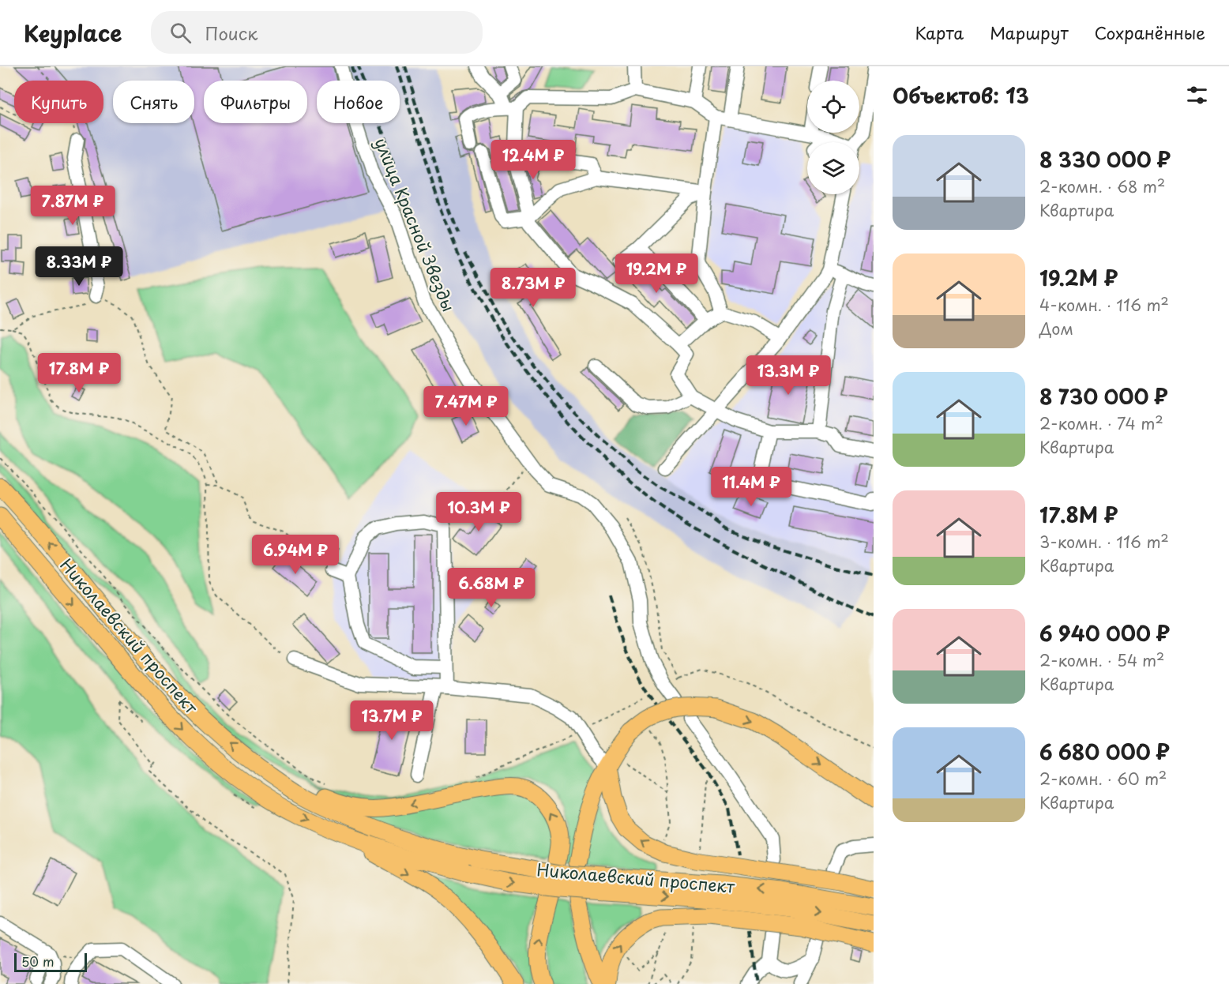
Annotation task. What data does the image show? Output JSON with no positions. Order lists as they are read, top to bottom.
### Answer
{
  "streets": {
    "main road": ["Николаевский проспект"],
    "street": ["улица Красной Звезды"]
  },
  "scale_bar": "50 m",
  "page": {
    "header": "Keyplace",
    "search": "Поиск",
    "nav": ["Карта", "Маршрут", "Сохранённые"],
    "heading": "Объектов: 13",
    "chip": [
      "Купить",
      "Снять",
      "Фильтры",
      "Новое"
    ],
    "list": [
      {
        "name": "8 330 000 ₽",
        "note": "2-комн. · 68 m² · Квартира"
      },
      {
        "name": "19.2M ₽",
        "note": "4-комн. · 116 m² · Дом"
      },
      {
        "name": "8 730 000 ₽",
        "note": "2-комн. · 74 m² · Квартира"
      },
      {
        "name": "17.8M ₽",
        "note": "3-комн. · 116 m² · Квартира"
      },
      {
        "name": "6 940 000 ₽",
        "note": "2-комн. · 54 m² · Квартира"
      },
      {
        "name": "6 680 000 ₽",
        "note": "2-комн. · 60 m² · Квартира"
      }
    ],
    "price": [
      "12.4M ₽",
      "7.87M ₽",
      "8.33M ₽",
      "19.2M ₽",
      "8.73M ₽",
      "17.8M ₽",
      "13.3M ₽",
      "7.47M ₽",
      "11.4M ₽",
      "10.3M ₽",
      "6.94M ₽",
      "6.68M ₽",
      "13.7M ₽"
    ],
    "scale": "50 m"
  }
}
